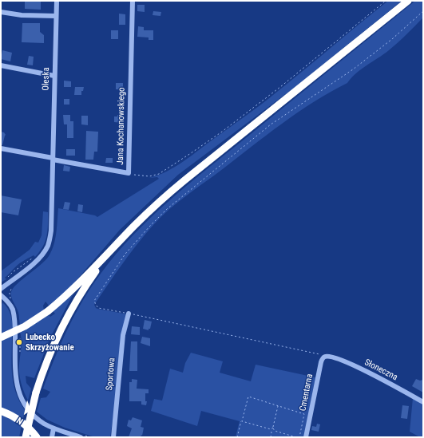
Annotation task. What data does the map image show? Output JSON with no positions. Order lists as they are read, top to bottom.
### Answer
{
  "streets": {
    "street": [
      "Oleska",
      "Jana Kochanowskiego",
      "Słoneczna",
      "Sportowa",
      "Cmentarna"
    ]
  },
  "crossings": [
    ["Oleska", "Jana Kochanowskiego"],
    ["Słoneczna", "Cmentarna"]
  ],
  "places": ["Lubecko Skrzyżowanie"],
  "north": "bottom left"
}
